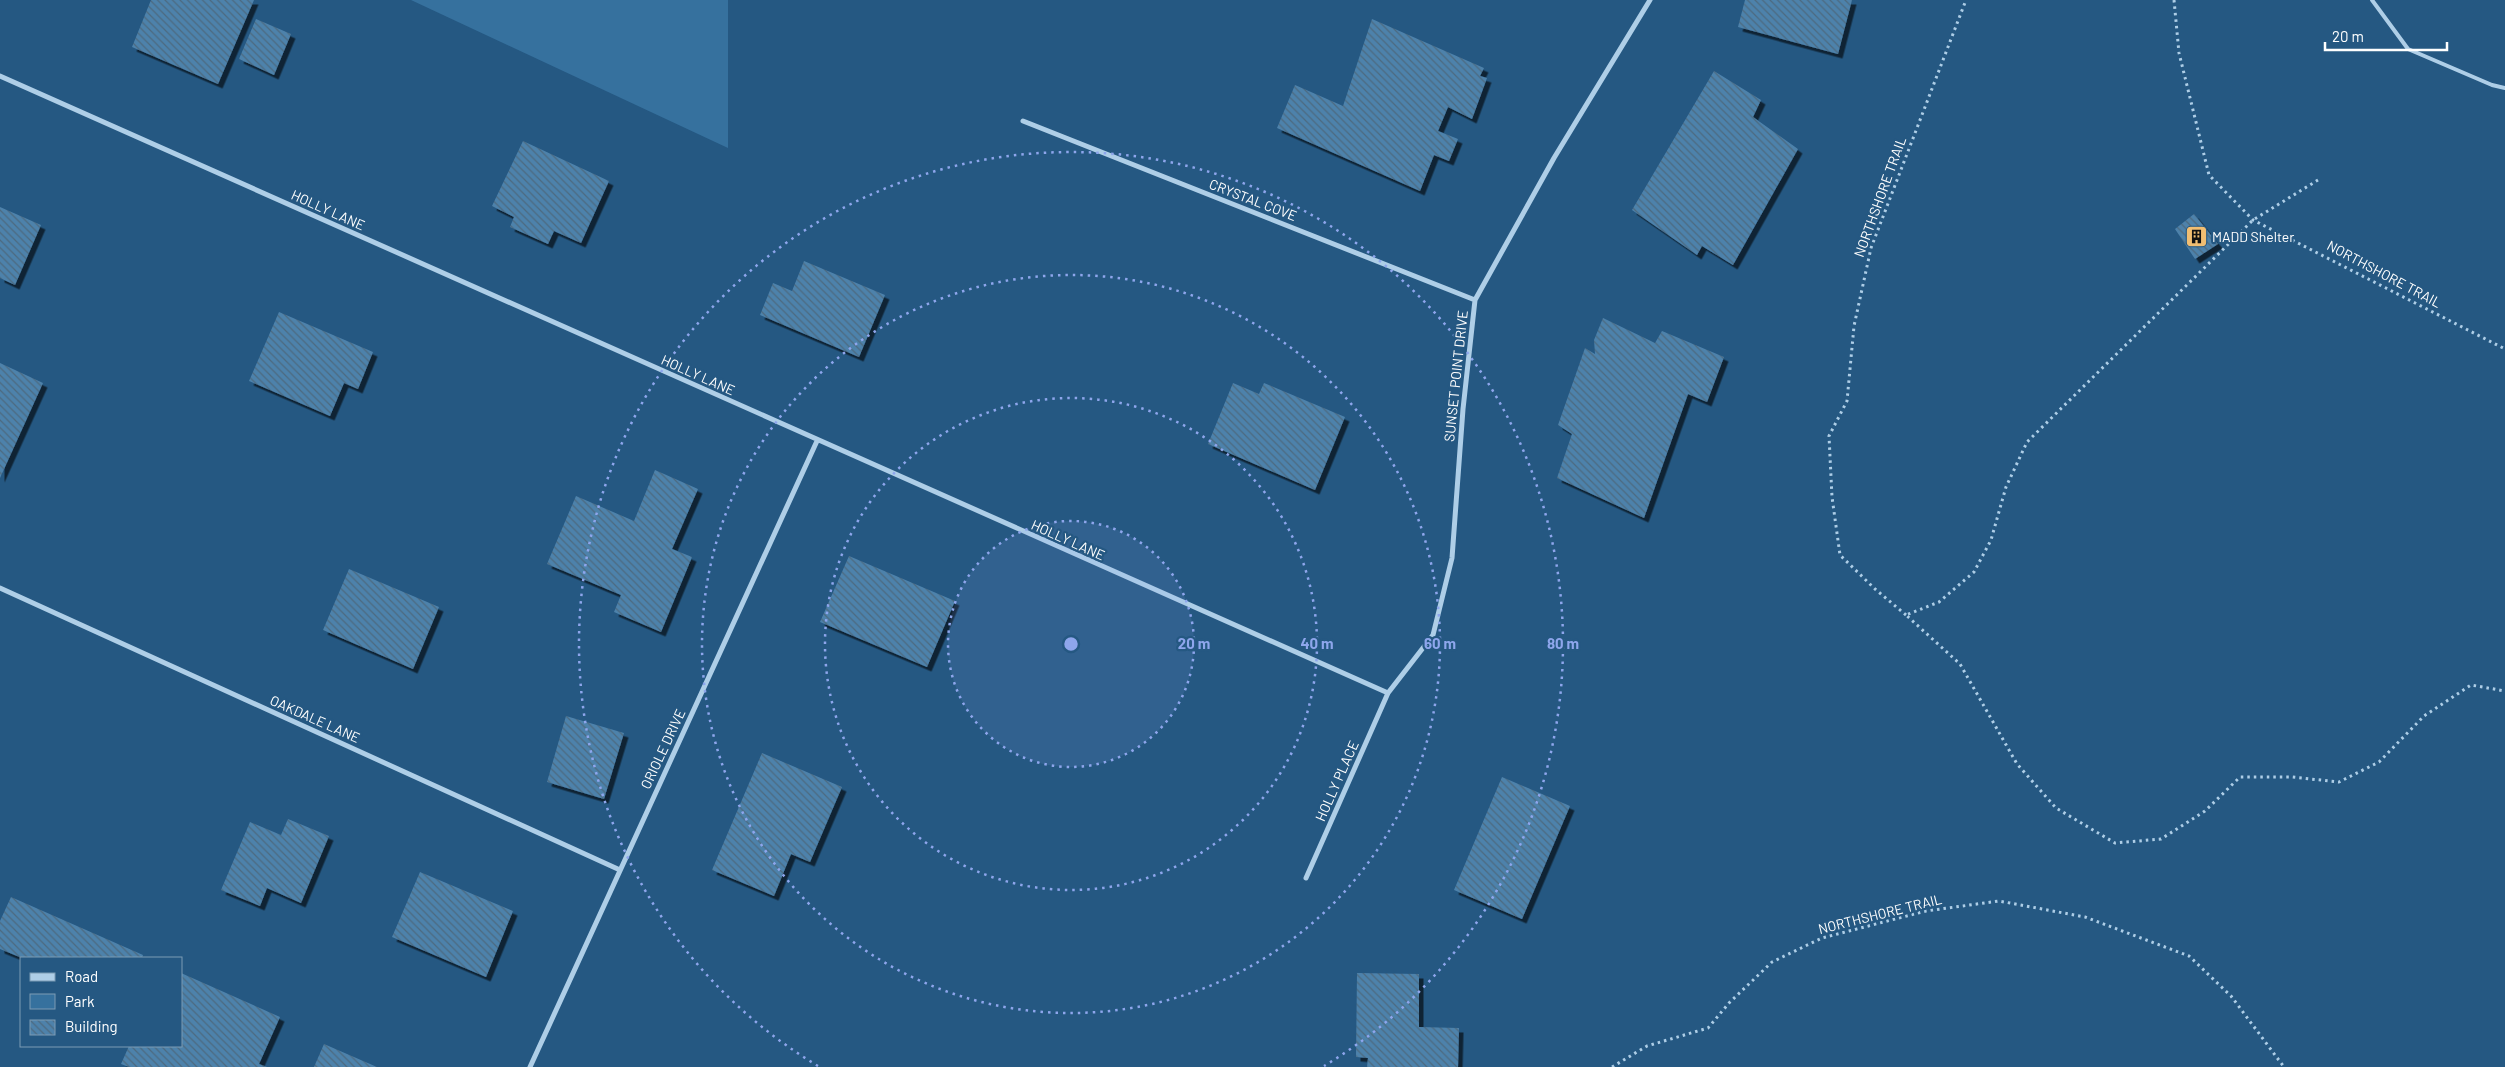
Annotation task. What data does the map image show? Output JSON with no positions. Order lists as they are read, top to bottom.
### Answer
{
  "streets": {
    "street": [
      "CRYSTAL COVE",
      "HOLLY LANE",
      "SUNSET POINT DRIVE",
      "OAKDALE LANE",
      "ORIOLE DRIVE",
      "HOLLY PLACE"
    ],
    "path": ["NORTHSHORE TRAIL"]
  },
  "crossings": [
    ["CRYSTAL COVE", "SUNSET POINT DRIVE"],
    ["HOLLY LANE", "SUNSET POINT DRIVE"],
    ["HOLLY LANE", "ORIOLE DRIVE"],
    ["HOLLY LANE", "HOLLY PLACE"],
    ["SUNSET POINT DRIVE", "HOLLY PLACE"],
    ["OAKDALE LANE", "ORIOLE DRIVE"]
  ],
  "places": {
    "building": ["MADD Shelter"]
  },
  "legend": ["Road", "Park", "Building"],
  "scale_bar": "20 m",
  "rings": [
    "20 m",
    "40 m",
    "60 m",
    "80 m"
  ]
}
